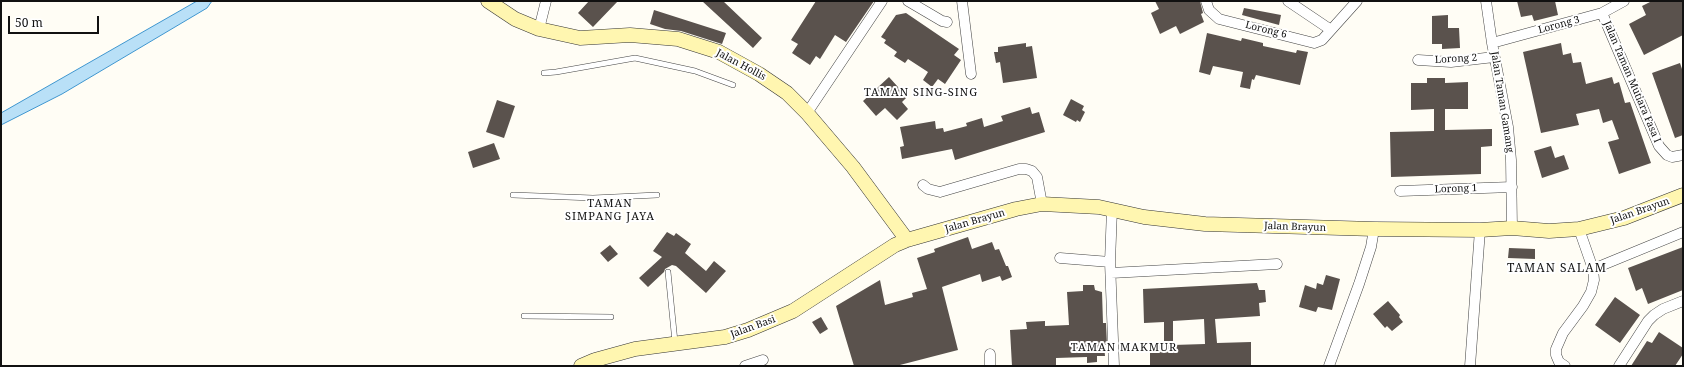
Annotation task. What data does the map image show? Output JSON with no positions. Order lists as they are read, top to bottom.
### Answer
{
  "streets": {
    "main road": ["Jalan Hollis", "Jalan Brayun", "Jalan Basi"],
    "street": [
      "Lorong 3",
      "Lorong 6",
      "Lorong 2",
      "Jalan Taman Mutiara Fasa I",
      "Jalan Taman Gamang",
      "Lorong 1"
    ]
  },
  "crossings": [
    ["Lorong 3", "Jalan Taman Mutiara Fasa I"],
    ["Lorong 3", "Jalan Taman Gamang"],
    ["Lorong 2", "Jalan Taman Gamang"],
    ["Jalan Hollis", "Jalan Brayun"],
    ["Jalan Hollis", "Jalan Basi"],
    ["Jalan Taman Gamang", "Lorong 1"],
    ["Jalan Taman Gamang", "Jalan Brayun"],
    ["Jalan Brayun", "Jalan Basi"]
  ],
  "districts": [
    "TAMAN SING-SING",
    "TAMAN SIMPANG JAYA",
    "TAMAN SALAM",
    "TAMAN MAKMUR"
  ],
  "scale_bar": "50 m"
}
